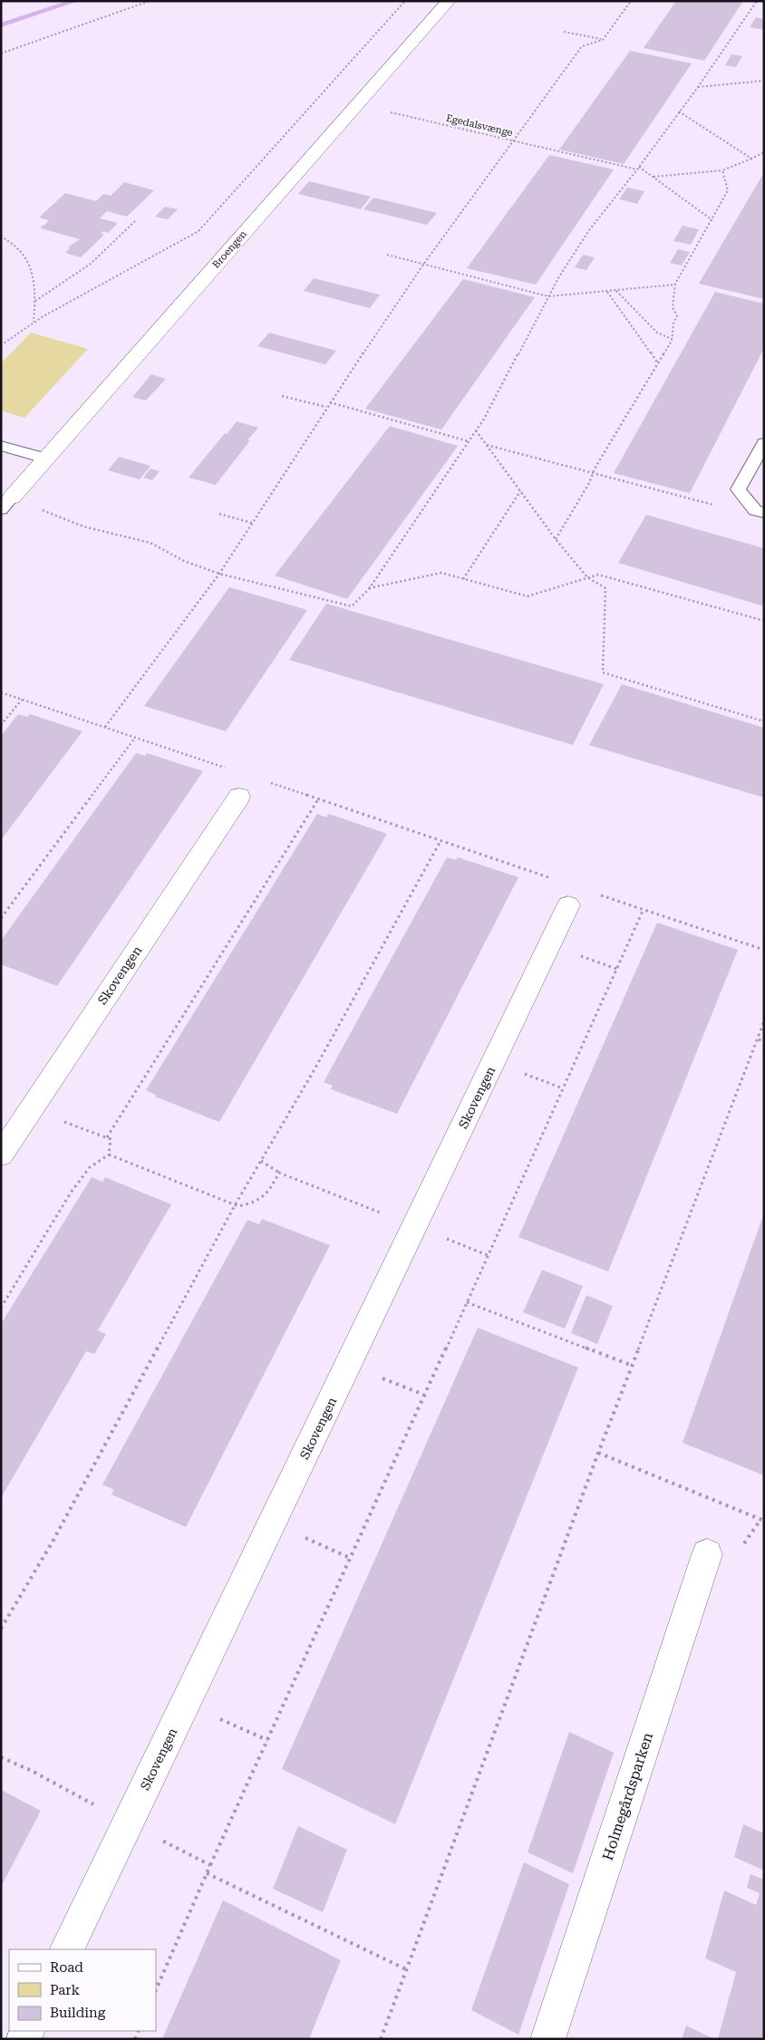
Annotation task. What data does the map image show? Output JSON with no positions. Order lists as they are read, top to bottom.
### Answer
{
  "streets": {
    "street": ["Broengen", "Skovengen", "Holmegårdsparken"],
    "path": ["Egedalsvænge"]
  },
  "crossings": [
    ["Egedalsvænge", "Broengen"]
  ],
  "legend": ["Road", "Park", "Building"]
}
